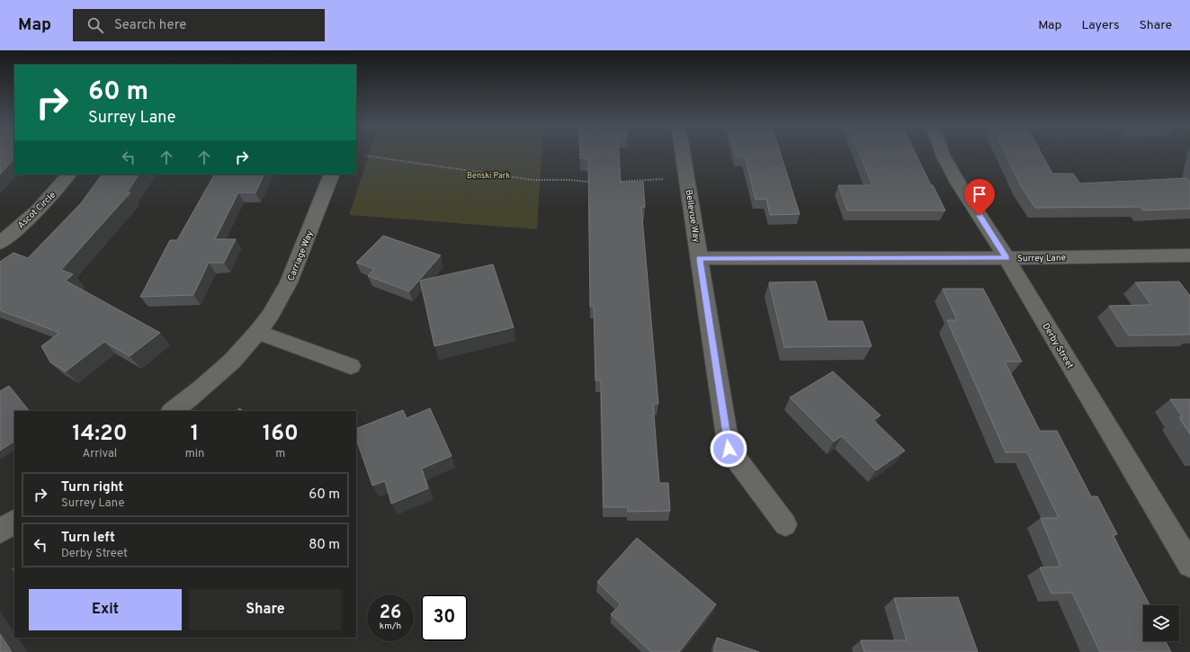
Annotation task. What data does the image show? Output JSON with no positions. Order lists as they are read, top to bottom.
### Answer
{
  "streets": {
    "street": [
      "Ascot Circle",
      "Bellevue Way",
      "Carriage Way",
      "Surrey Lane",
      "Derby Street"
    ]
  },
  "crossings": [
    ["Bellevue Way", "Surrey Lane"],
    ["Surrey Lane", "Derby Street"]
  ],
  "parks": ["Benski Park"],
  "page": {
    "header": "Map",
    "search": "Search here",
    "nav": ["Map", "Layers", "Share"],
    "turn": ["60 m", "Surrey Lane"],
    "eta": [
      "14:20",
      "Arrival",
      "1",
      "min",
      "160",
      "m"
    ],
    "list": [
      {
        "name": "Turn right",
        "note": "Surrey Lane",
        "value": "60 m"
      },
      {
        "name": "Turn left",
        "note": "Derby Street",
        "value": "80 m"
      }
    ],
    "buttons": ["Exit", "Share"],
    "speed": "26 km/h",
    "limit": "30"
  }
}
